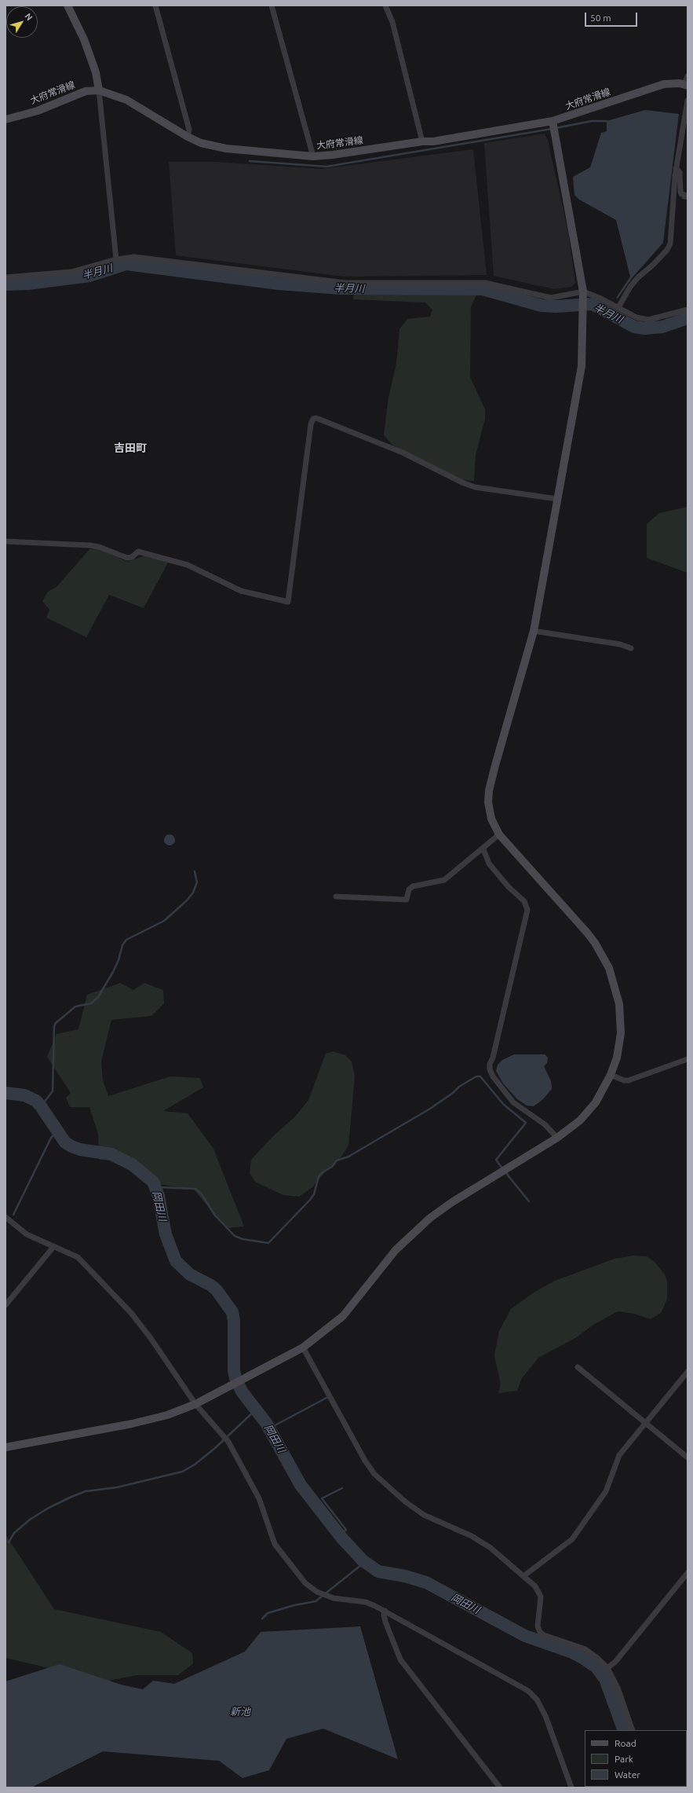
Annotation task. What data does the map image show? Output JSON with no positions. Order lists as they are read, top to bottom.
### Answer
{
  "streets": {
    "street": ["大府常滑線"]
  },
  "districts": ["吉田町"],
  "water": ["半月川", "岡田川", "新池"],
  "legend": ["Road", "Park", "Water"],
  "scale_bar": "50 m",
  "north": "top right"
}
